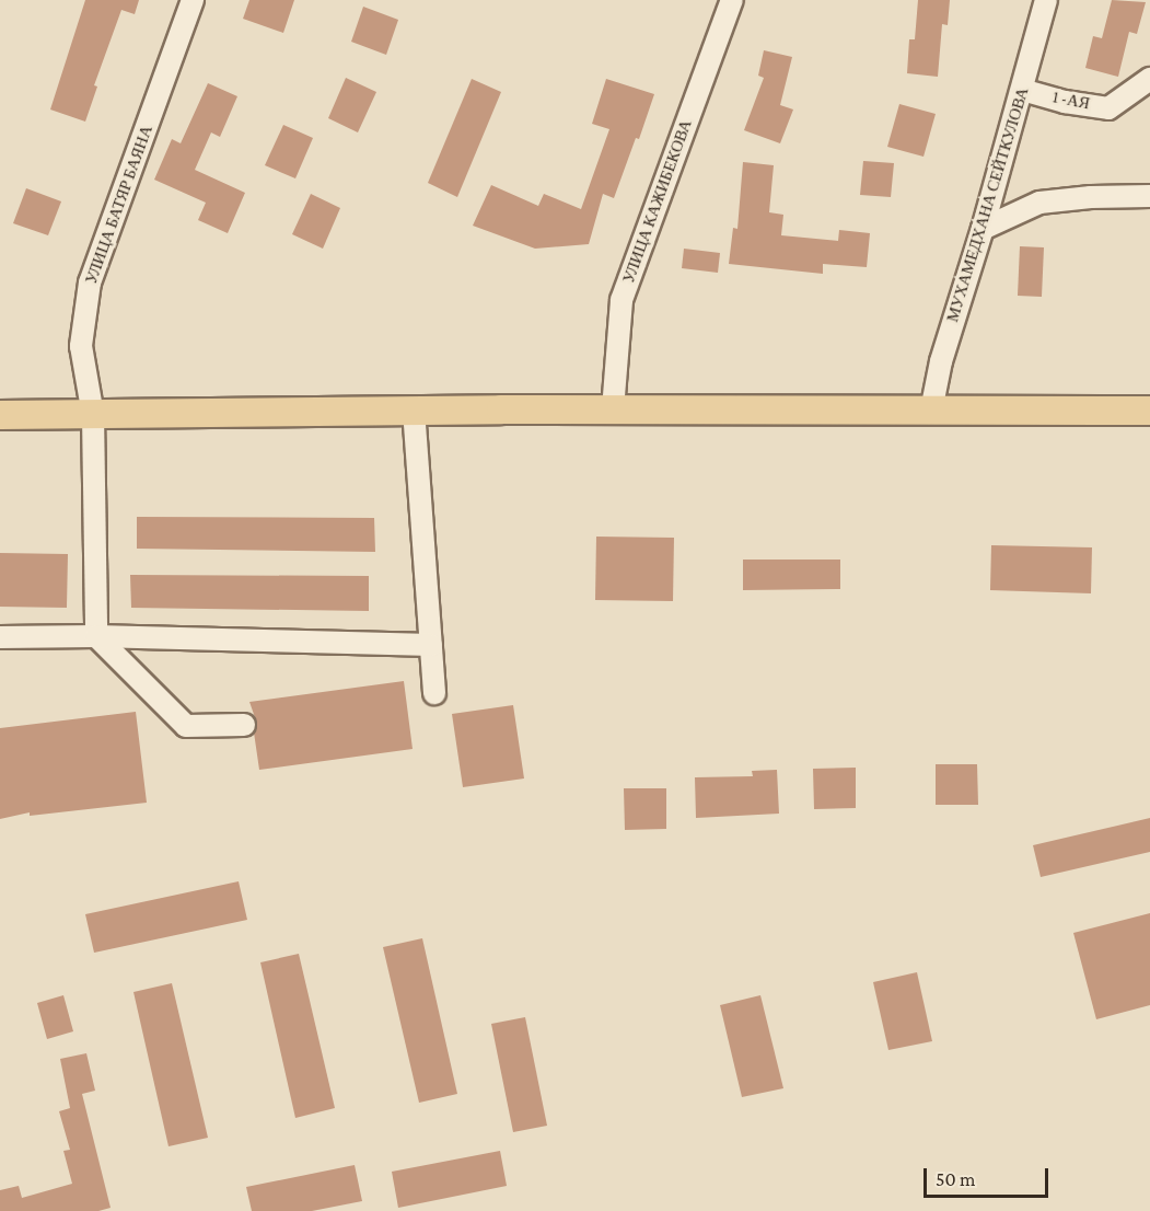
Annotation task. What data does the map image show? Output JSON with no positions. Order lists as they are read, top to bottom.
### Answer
{
  "streets": {
    "street": [
      "1 -АЯ",
      "УЛИЦА КАЖИБЕКОВА",
      "УЛИЦА БАТЯР БАЯНА",
      "МУХАМЕДХАНА СЕЙТКУЛОВА"
    ]
  },
  "crossings": [
    ["1 -АЯ", "МУХАМЕДХАНА СЕЙТКУЛОВА"]
  ],
  "scale_bar": "50 m"
}
